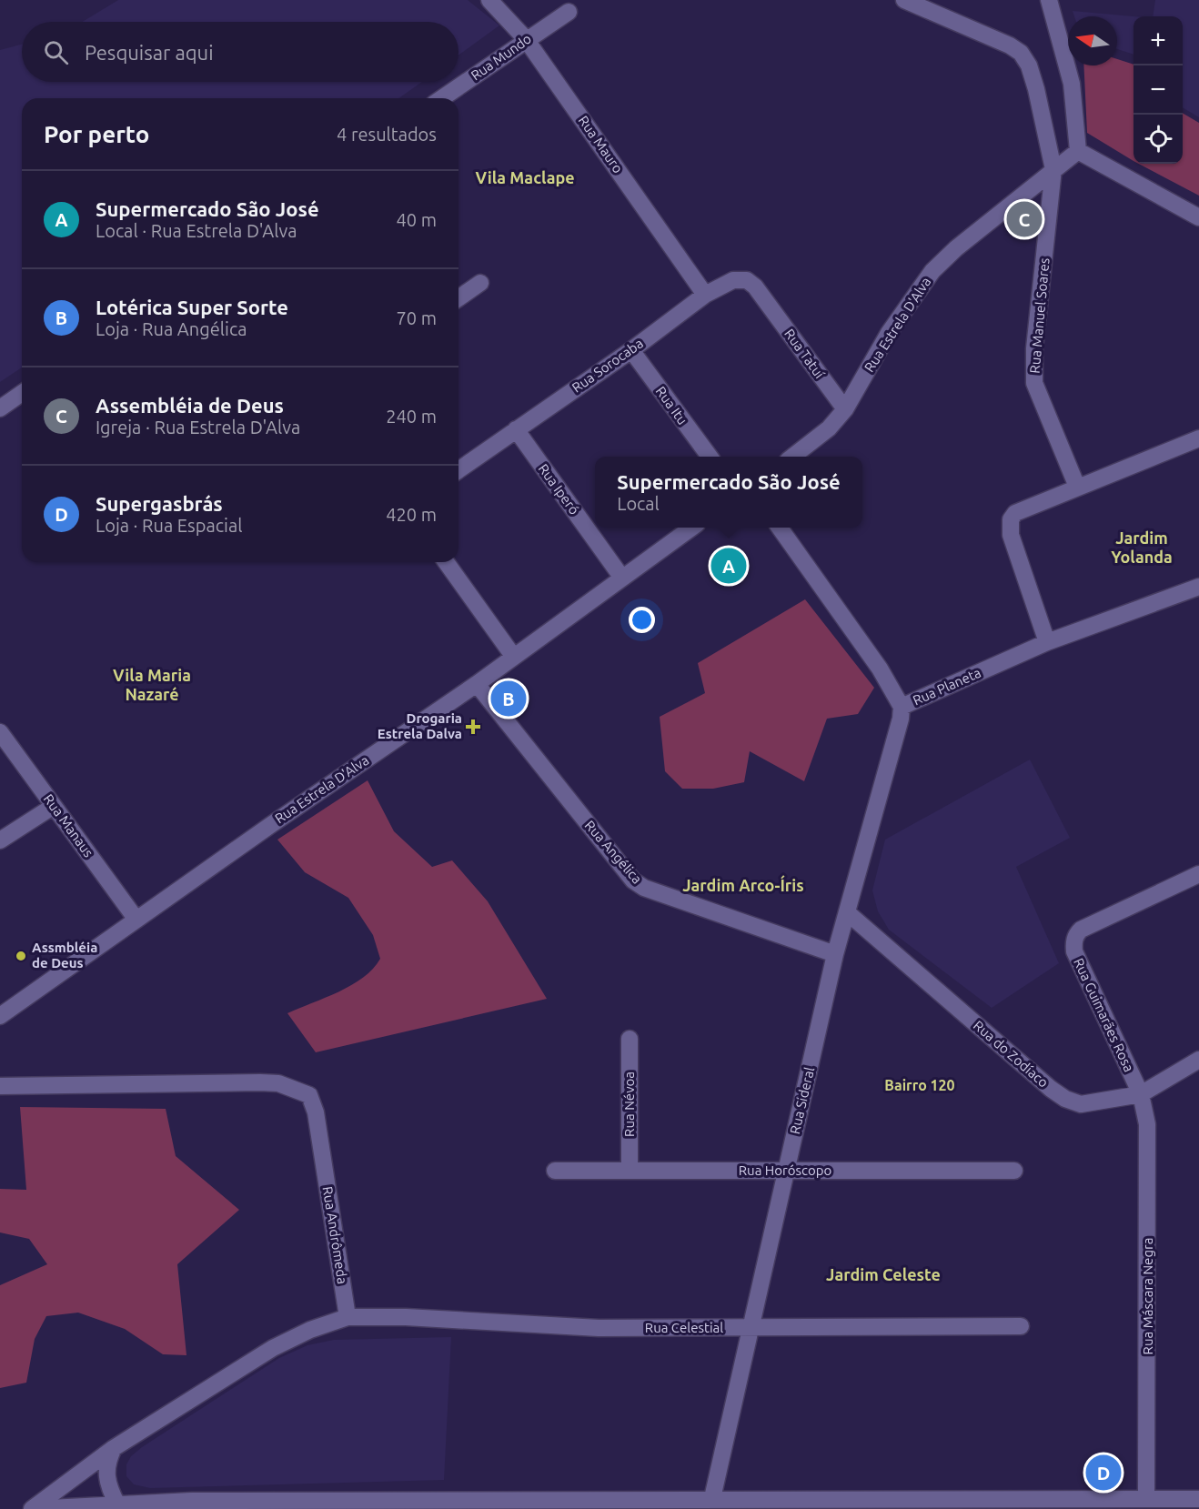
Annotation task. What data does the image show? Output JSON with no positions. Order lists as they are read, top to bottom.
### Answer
{
  "streets": {
    "street": [
      "Rua Mundo",
      "Rua Mauro",
      "Rua Manuel Soares",
      "Rua Estrela D'Alva",
      "Rua Tatuí",
      "Rua Sorocaba",
      "Rua Itu",
      "Rua Iperó",
      "Rua Planeta",
      "Rua Manaus",
      "Rua Angélica",
      "Rua Guimarães Rosa",
      "Rua do Zodíaco",
      "Rua Sideral",
      "Rua Névoa",
      "Rua Horóscopo",
      "Rua Andrômeda",
      "Rua Máscara Negra",
      "Rua Celestial"
    ]
  },
  "crossings": [
    ["Rua Mundo", "Rua Mauro"],
    ["Rua Mauro", "Rua Sorocaba"],
    ["Rua Manuel Soares", "Rua Estrela D'Alva"],
    ["Rua Estrela D'Alva", "Rua Tatuí"],
    ["Rua Estrela D'Alva", "Rua Iperó"],
    ["Rua Estrela D'Alva", "Rua Manaus"],
    ["Rua Estrela D'Alva", "Rua Angélica"],
    ["Rua Tatuí", "Rua Sorocaba"],
    ["Rua Sorocaba", "Rua Itu"],
    ["Rua Sorocaba", "Rua Iperó"],
    ["Rua Planeta", "Rua Sideral"],
    ["Rua Angélica", "Rua Sideral"],
    ["Rua Guimarães Rosa", "Rua do Zodíaco"],
    ["Rua Guimarães Rosa", "Rua Máscara Negra"],
    ["Rua do Zodíaco", "Rua Sideral"],
    ["Rua do Zodíaco", "Rua Máscara Negra"],
    ["Rua Sideral", "Rua Horóscopo"],
    ["Rua Sideral", "Rua Celestial"],
    ["Rua Névoa", "Rua Horóscopo"],
    ["Rua Andrômeda", "Rua Celestial"]
  ],
  "districts": [
    "Vila Maclape",
    "Jardim Yolanda",
    "Vila Maria Nazaré",
    "Jardim Arco-Íris",
    "Bairro 120",
    "Jardim Celeste"
  ],
  "places": {
    "health": ["Drogaria Estrela Dalva"],
    "other": ["Assmbléia de Deus"]
  },
  "north": "left",
  "page": {
    "map_buttons": ["+", "−"],
    "search": "Pesquisar aqui",
    "heading": ["Por perto", "4 resultados"],
    "list": [
      {
        "mark": "A",
        "name": "Supermercado São José",
        "note": "Local · Rua Estrela D'Alva",
        "value": "40 m"
      },
      {
        "mark": "B",
        "name": "Lotérica Super Sorte",
        "note": "Loja · Rua Angélica",
        "value": "70 m"
      },
      {
        "mark": "C",
        "name": "Assembléia de Deus",
        "note": "Igreja · Rua Estrela D'Alva",
        "value": "240 m"
      },
      {
        "mark": "D",
        "name": "Supergasbrás",
        "note": "Loja · Rua Espacial",
        "value": "420 m"
      }
    ],
    "pins": [
      "C",
      "A",
      "B",
      "D"
    ],
    "popup": ["Supermercado São José", "Local"]
  }
}
